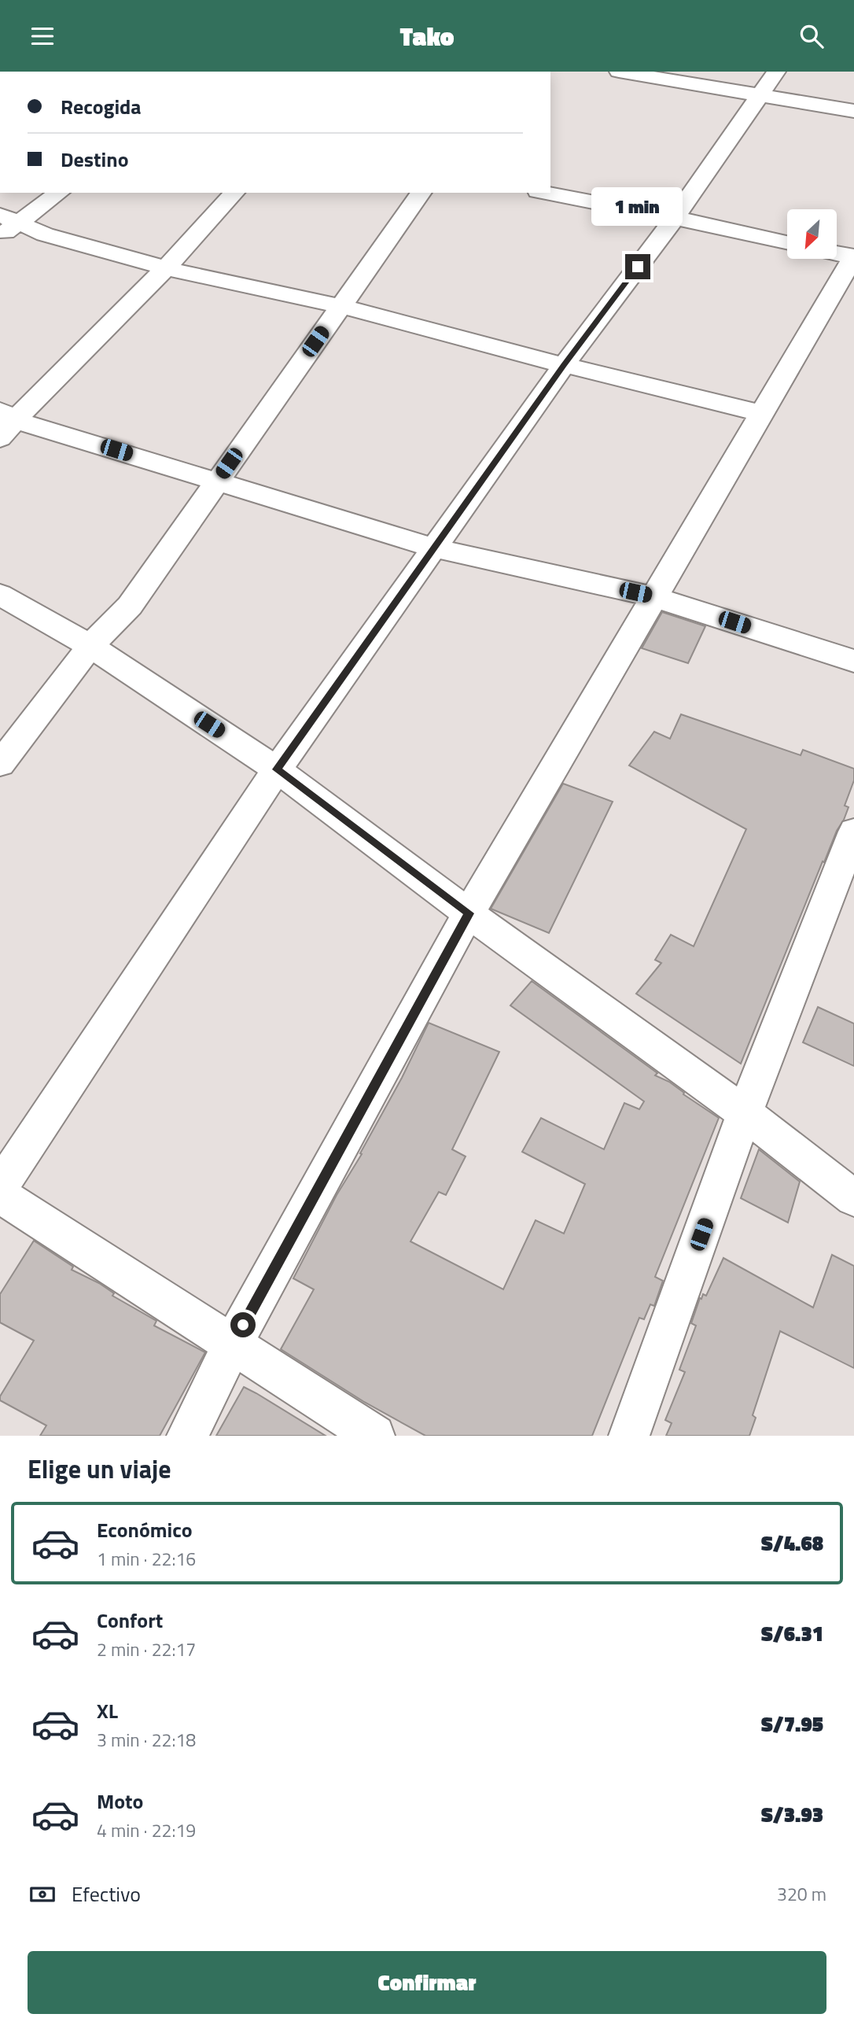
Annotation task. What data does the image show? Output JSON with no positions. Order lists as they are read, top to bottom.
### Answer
{
  "north": "bottom left",
  "page": {
    "header": "Tako",
    "banner": ["Recogida", "Destino"],
    "bubble": "1 min",
    "heading": "Elige un viaje",
    "list": [
      {
        "name": "Económico",
        "note": "1 min · 22:16",
        "value": "S/4.68"
      },
      {
        "name": "Confort",
        "note": "2 min · 22:17",
        "value": "S/6.31"
      },
      {
        "name": "XL",
        "note": "3 min · 22:18",
        "value": "S/7.95"
      },
      {
        "name": "Moto",
        "note": "4 min · 22:19",
        "value": "S/3.93"
      }
    ],
    "pay": ["Efectivo", "320 m"],
    "buttons": "Confirmar"
  }
}
